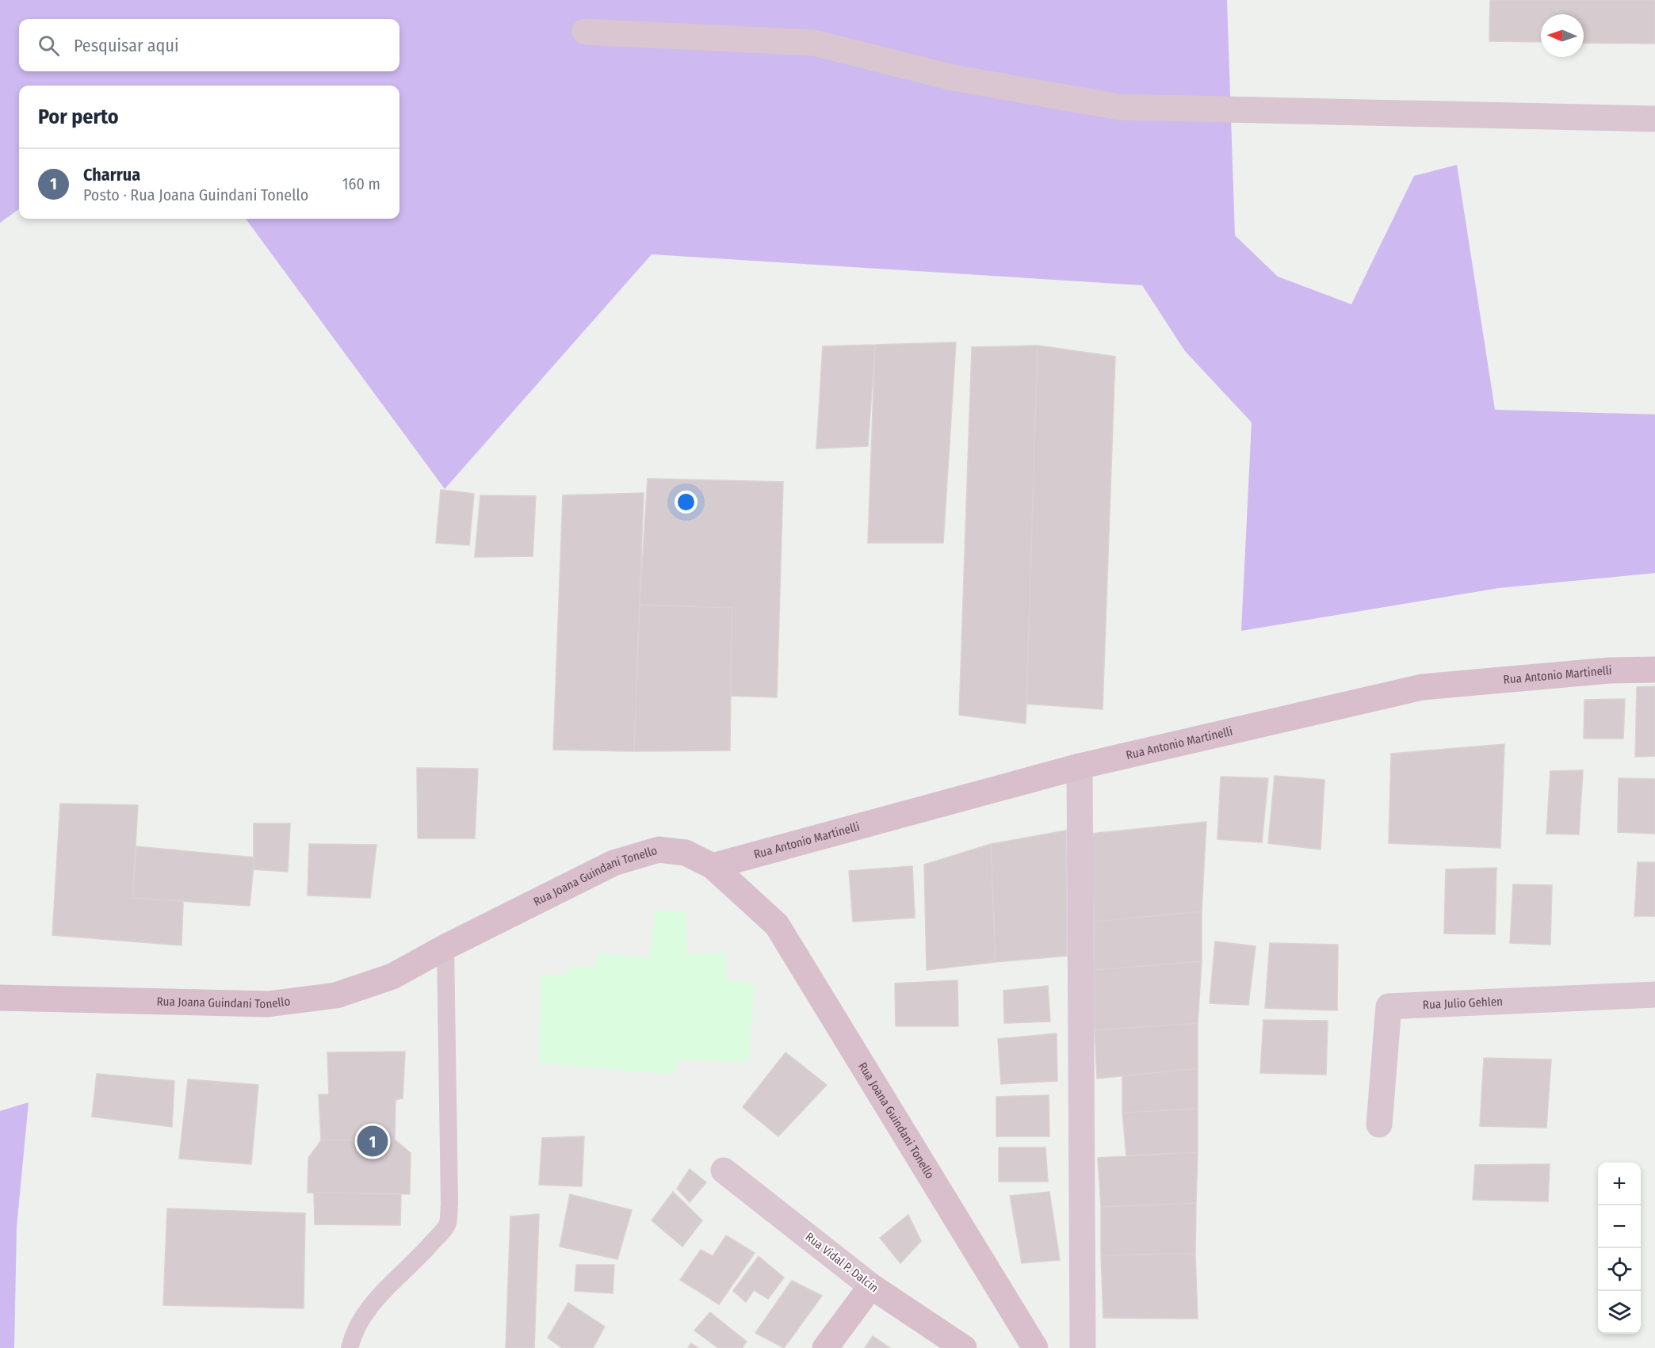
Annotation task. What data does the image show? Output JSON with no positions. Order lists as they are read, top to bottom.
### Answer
{
  "streets": {
    "main road": ["Rua Antonio Martinelli", "Rua Joana Guindani Tonello", "Rua Vidal P. Dalcin"],
    "street": ["Rua Julio Gehlen"]
  },
  "crossings": [
    ["Rua Antonio Martinelli", "Rua Joana Guindani Tonello"]
  ],
  "north": "left",
  "page": {
    "search": "Pesquisar aqui",
    "heading": "Por perto",
    "list": [
      {
        "mark": "1",
        "name": "Charrua",
        "note": "Posto · Rua Joana Guindani Tonello",
        "value": "160 m"
      }
    ],
    "pins": "1",
    "map_buttons": ["+", "−"]
  }
}
